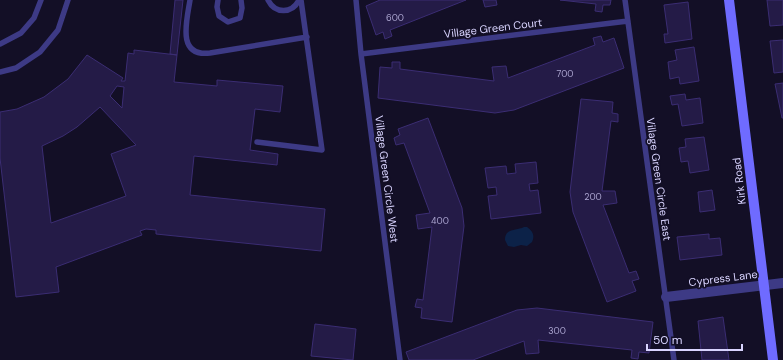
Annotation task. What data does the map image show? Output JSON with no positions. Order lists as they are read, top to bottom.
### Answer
{
  "streets": {
    "street": ["Kirk Road", "Cypress Lane"],
    "lane": ["Village Green Court", "Village Green Circle West", "Village Green Circle East"]
  },
  "crossings": [
    ["Village Green Court", "Village Green Circle West"],
    ["Village Green Court", "Village Green Circle East"],
    ["Village Green Circle East", "Cypress Lane"],
    ["Kirk Road", "Cypress Lane"]
  ],
  "house_numbers": [
    "600",
    "700",
    "200",
    "400",
    "300"
  ],
  "scale_bar": "50 m"
}
